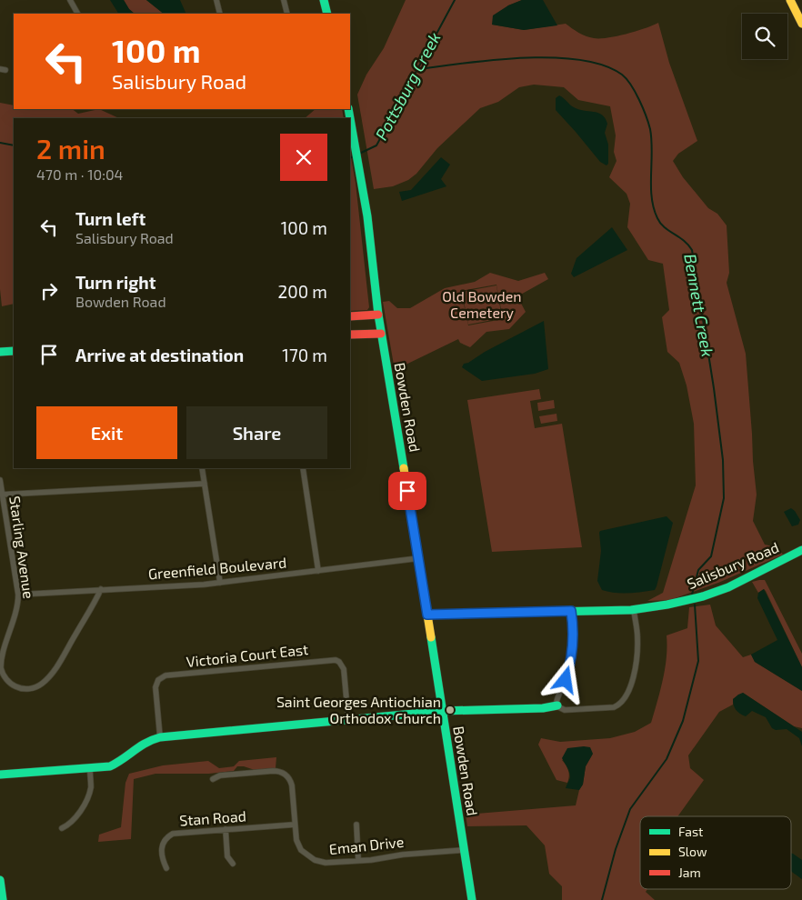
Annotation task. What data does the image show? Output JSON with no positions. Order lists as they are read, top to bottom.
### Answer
{
  "streets": {
    "street": [
      "Bowden Road",
      "Starling Avenue",
      "Salisbury Road",
      "Greenfield Boulevard",
      "Victoria Court East",
      "Stan Road",
      "Eman Drive"
    ]
  },
  "crossings": [
    ["Bowden Road", "Salisbury Road"],
    ["Bowden Road", "Greenfield Boulevard"],
    ["Bowden Road", "Eman Drive"],
    ["Starling Avenue", "Greenfield Boulevard"],
    ["Stan Road", "Eman Drive"]
  ],
  "water": ["Pottsburg Creek", "Bennett Creek"],
  "parks": ["Old Bowden Cemetery"],
  "places": ["Saint Georges Antiochian Orthodox Church"],
  "legend": ["Fast", "Slow", "Jam"],
  "page": {
    "turn": ["100 m", "Salisbury Road"],
    "heading": ["2 min", "470 m · 10:04"],
    "list": [
      {
        "name": "Turn left",
        "note": "Salisbury Road",
        "value": "100 m"
      },
      {
        "name": "Turn right",
        "note": "Bowden Road",
        "value": "200 m"
      },
      {
        "name": "Arrive at destination",
        "value": "170 m"
      }
    ],
    "buttons": ["Exit", "Share"]
  }
}
